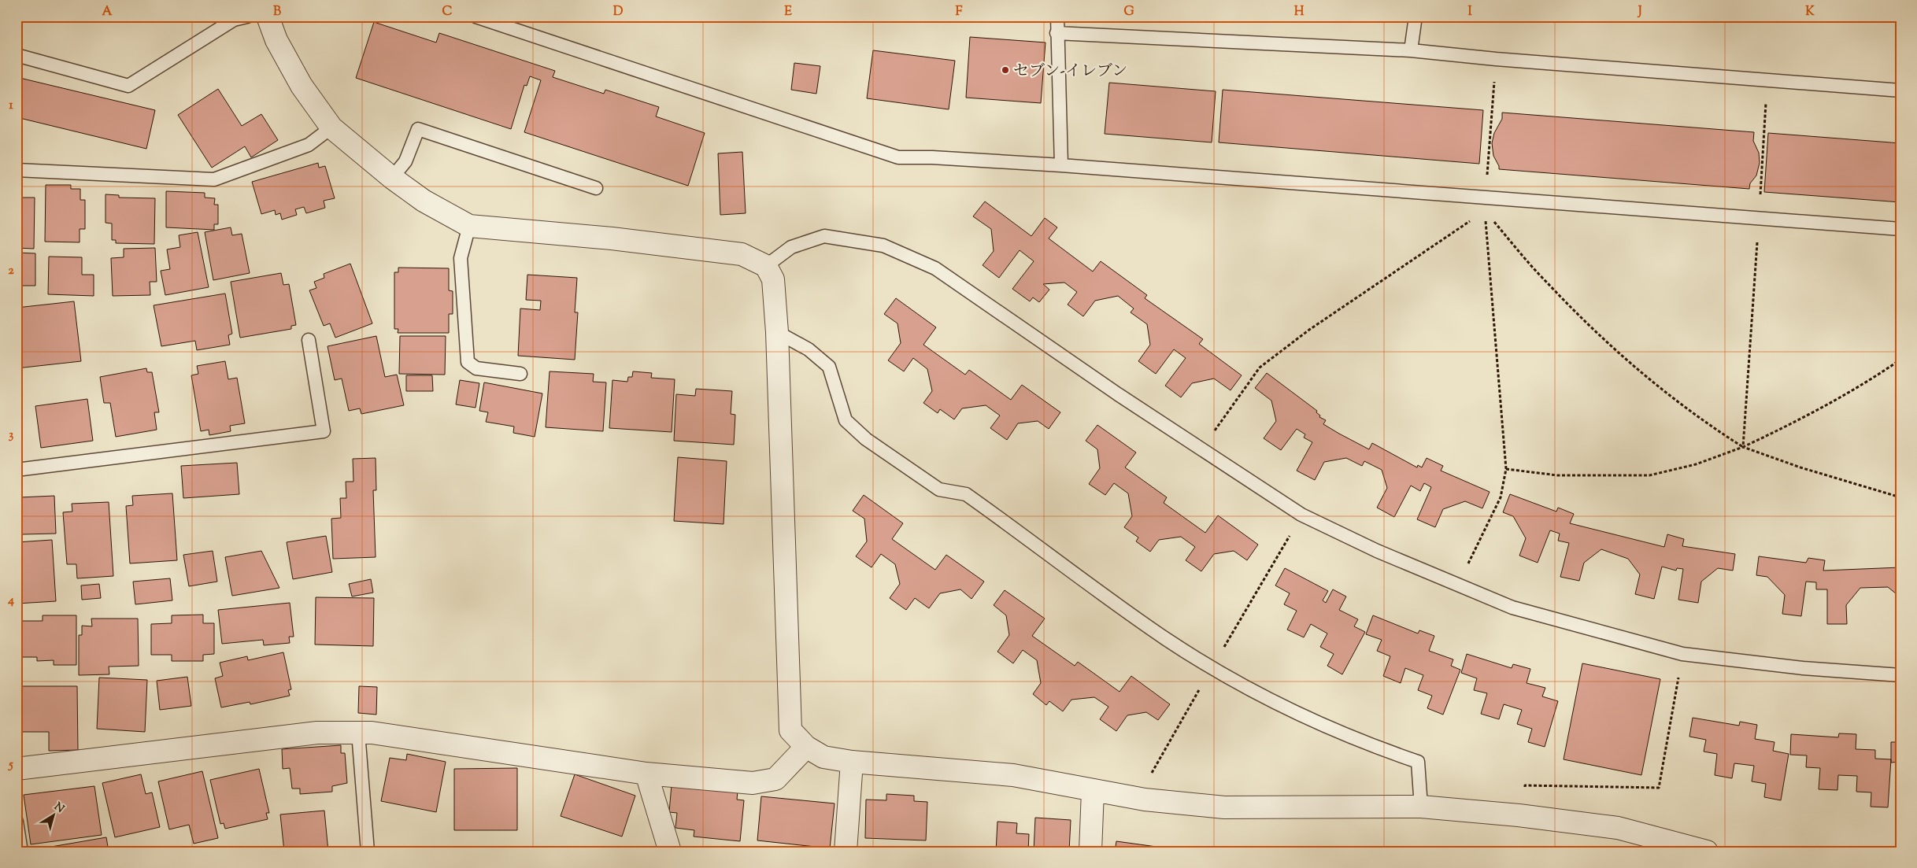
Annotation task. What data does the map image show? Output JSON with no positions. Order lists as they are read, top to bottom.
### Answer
{
  "places": ["セブン-イレブン"],
  "north": "top right",
  "grid": {
    "columns": [
      "A",
      "B",
      "C",
      "D",
      "E",
      "F",
      "G",
      "H",
      "I",
      "J",
      "K"
    ],
    "rows": [
      "1",
      "2",
      "3",
      "4",
      "5"
    ]
  }
}
